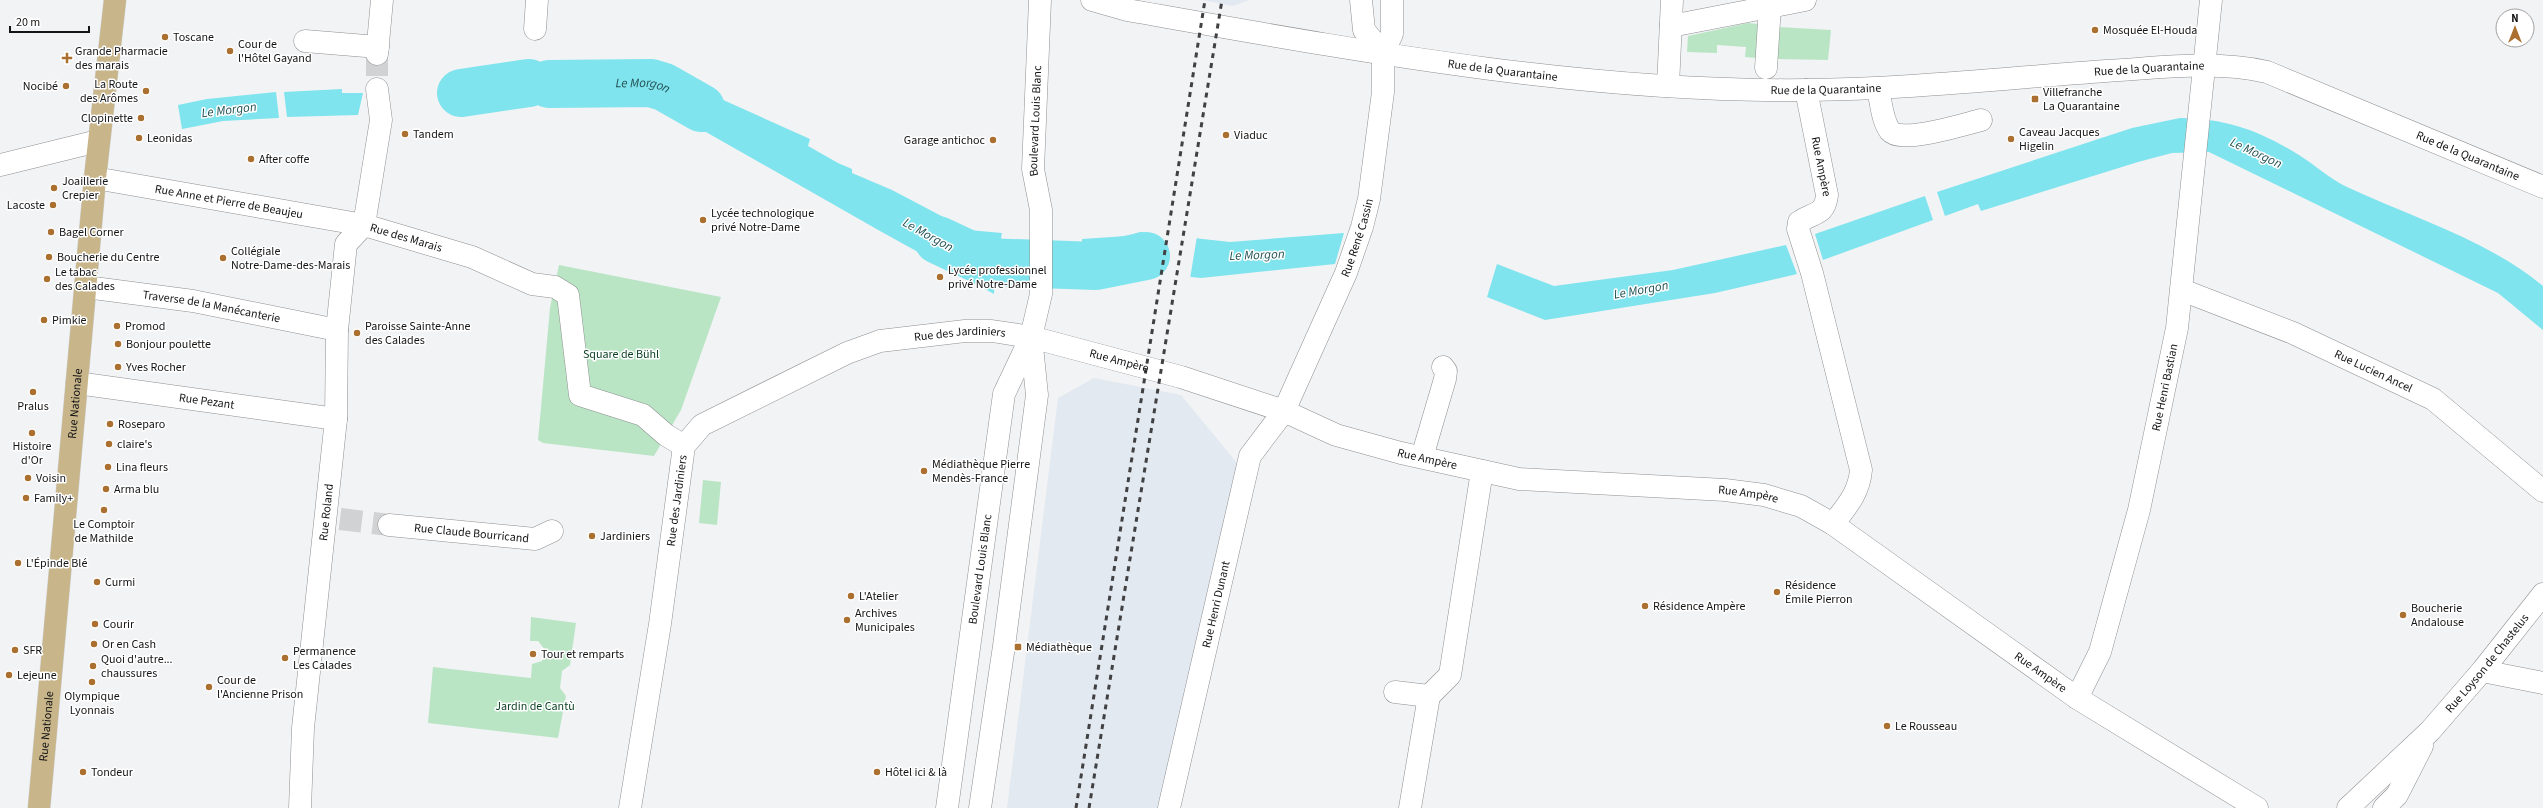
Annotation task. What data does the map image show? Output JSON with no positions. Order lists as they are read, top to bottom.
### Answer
{
  "streets": {
    "main road": ["Rue Nationale"],
    "street": [
      "Rue de la Quarantaine",
      "Boulevard Louis Blanc",
      "Rue Ampère",
      "Rue Anne et Pierre de Beaujeu",
      "Rue des Marais",
      "Rue René Cassin",
      "Traverse de la Manécanterie",
      "Rue des Jardiniers",
      "Rue Lucien Ancel",
      "Rue Henri Bastian",
      "Rue Pezant",
      "Rue Roland",
      "Rue Claude Bourricand",
      "Rue Henri Dunant",
      "Rue Loyson de Chastelus"
    ]
  },
  "crossings": [
    ["Rue de la Quarantaine", "Rue Ampère"],
    ["Rue de la Quarantaine", "Rue René Cassin"],
    ["Rue de la Quarantaine", "Rue Henri Bastian"],
    ["Boulevard Louis Blanc", "Rue Ampère"],
    ["Boulevard Louis Blanc", "Rue des Jardiniers"],
    ["Rue Ampère", "Rue René Cassin"],
    ["Rue Ampère", "Rue des Jardiniers"],
    ["Rue Ampère", "Rue Henri Bastian"],
    ["Rue Ampère", "Rue Henri Dunant"],
    ["Rue Anne et Pierre de Beaujeu", "Rue des Marais"],
    ["Rue Anne et Pierre de Beaujeu", "Rue Nationale"],
    ["Rue Anne et Pierre de Beaujeu", "Rue Roland"],
    ["Rue des Marais", "Rue des Jardiniers"],
    ["Rue des Marais", "Rue Roland"],
    ["Rue René Cassin", "Rue Henri Dunant"],
    ["Traverse de la Manécanterie", "Rue Nationale"],
    ["Traverse de la Manécanterie", "Rue Roland"],
    ["Rue Lucien Ancel", "Rue Henri Bastian"],
    ["Rue Pezant", "Rue Nationale"],
    ["Rue Pezant", "Rue Roland"]
  ],
  "water": ["Le Morgon"],
  "parks": ["Square de Bühl", "Jardin de Cantù"],
  "places": {
    "other": [
      "Mosquée El-Houda",
      "Toscane",
      "Cour de l'Hôtel Gayand",
      "Nocibé",
      "La Route des Arômes",
      "Clopinette",
      "Tandem",
      "Viaduc",
      "Leonidas",
      "Caveau Jacques Higelin",
      "Garage antichoc",
      "After coffe",
      "Joaillerie Crepier",
      "Lacoste",
      "Lycée technologique privé Notre-Dame",
      "Bagel Corner",
      "Boucherie du Centre",
      "Collégiale Notre-Dame-des-Marais",
      "Lycée professionnel privé Notre-Dame",
      "Le tabac des Calades",
      "Pimkie",
      "Promod",
      "Paroisse Sainte-Anne des Calades",
      "Bonjour poulette",
      "Yves Rocher",
      "Pralus",
      "Roseparo",
      "Histoire d'Or",
      "claire's",
      "Lina fleurs",
      "Médiathèque Pierre Mendès-France",
      "Voisin",
      "Arma blu",
      "Family+",
      "Le Comptoir de Mathilde",
      "Jardiniers",
      "L'Épinde Blé",
      "Curmi",
      "Résidence Émile Pierron",
      "L'Atelier",
      "Résidence Ampère",
      "Boucherie Andalouse",
      "Archives Municipales",
      "Courir",
      "Or en Cash",
      "SFR",
      "Tour et remparts",
      "Permanence Les Calades",
      "Quoi d'autre... chaussures",
      "Lejeune",
      "Olympique Lyonnais",
      "Cour de l'Ancienne Prison",
      "Le Rousseau",
      "Tondeur",
      "Hôtel ici & là"
    ],
    "health": ["Grande Pharmacie des marais"],
    "transit": ["Villefranche La Quarantaine", "Médiathèque"]
  },
  "scale_bar": "20 m",
  "north": "top"
}
